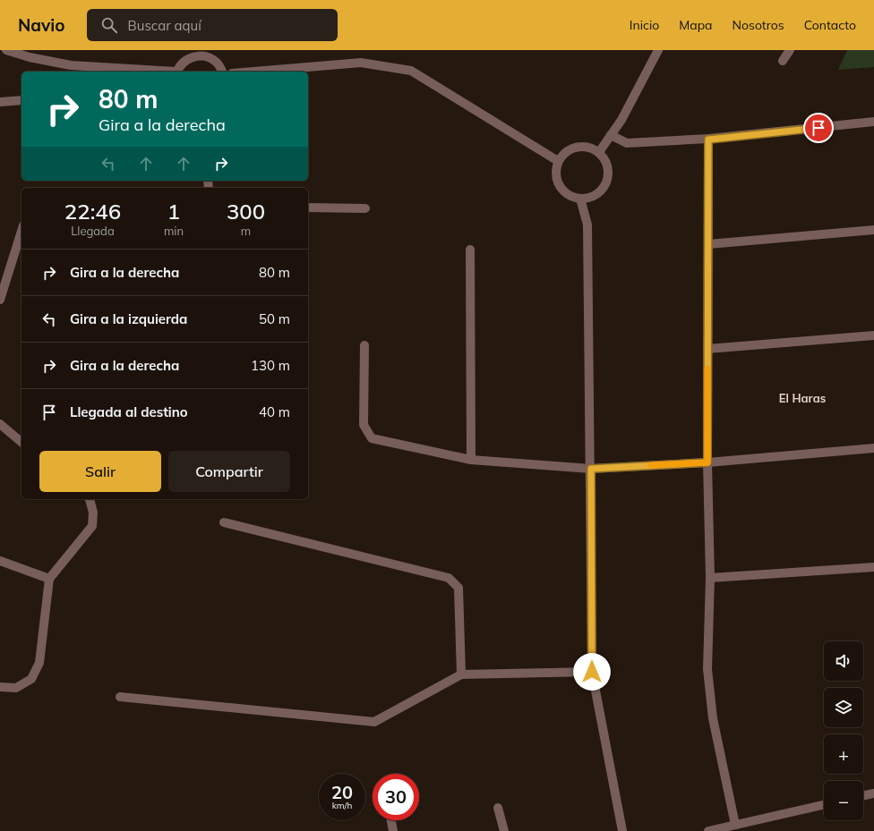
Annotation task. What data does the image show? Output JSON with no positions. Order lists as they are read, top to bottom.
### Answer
{
  "districts": ["El Haras"],
  "page": {
    "header": "Navio",
    "search": "Buscar aquí",
    "nav": [
      "Inicio",
      "Mapa",
      "Nosotros",
      "Contacto"
    ],
    "turn": ["80 m", "Gira a la derecha"],
    "eta": [
      "22:46",
      "Llegada",
      "1",
      "min",
      "300",
      "m"
    ],
    "list": [
      {
        "name": "Gira a la derecha",
        "value": "80 m"
      },
      {
        "name": "Gira a la izquierda",
        "value": "50 m"
      },
      {
        "name": "Gira a la derecha",
        "value": "130 m"
      },
      {
        "name": "Llegada al destino",
        "value": "40 m"
      }
    ],
    "buttons": ["Salir", "Compartir"],
    "map_buttons": ["+", "−"],
    "speed": "20 km/h",
    "limit": "30"
  }
}
